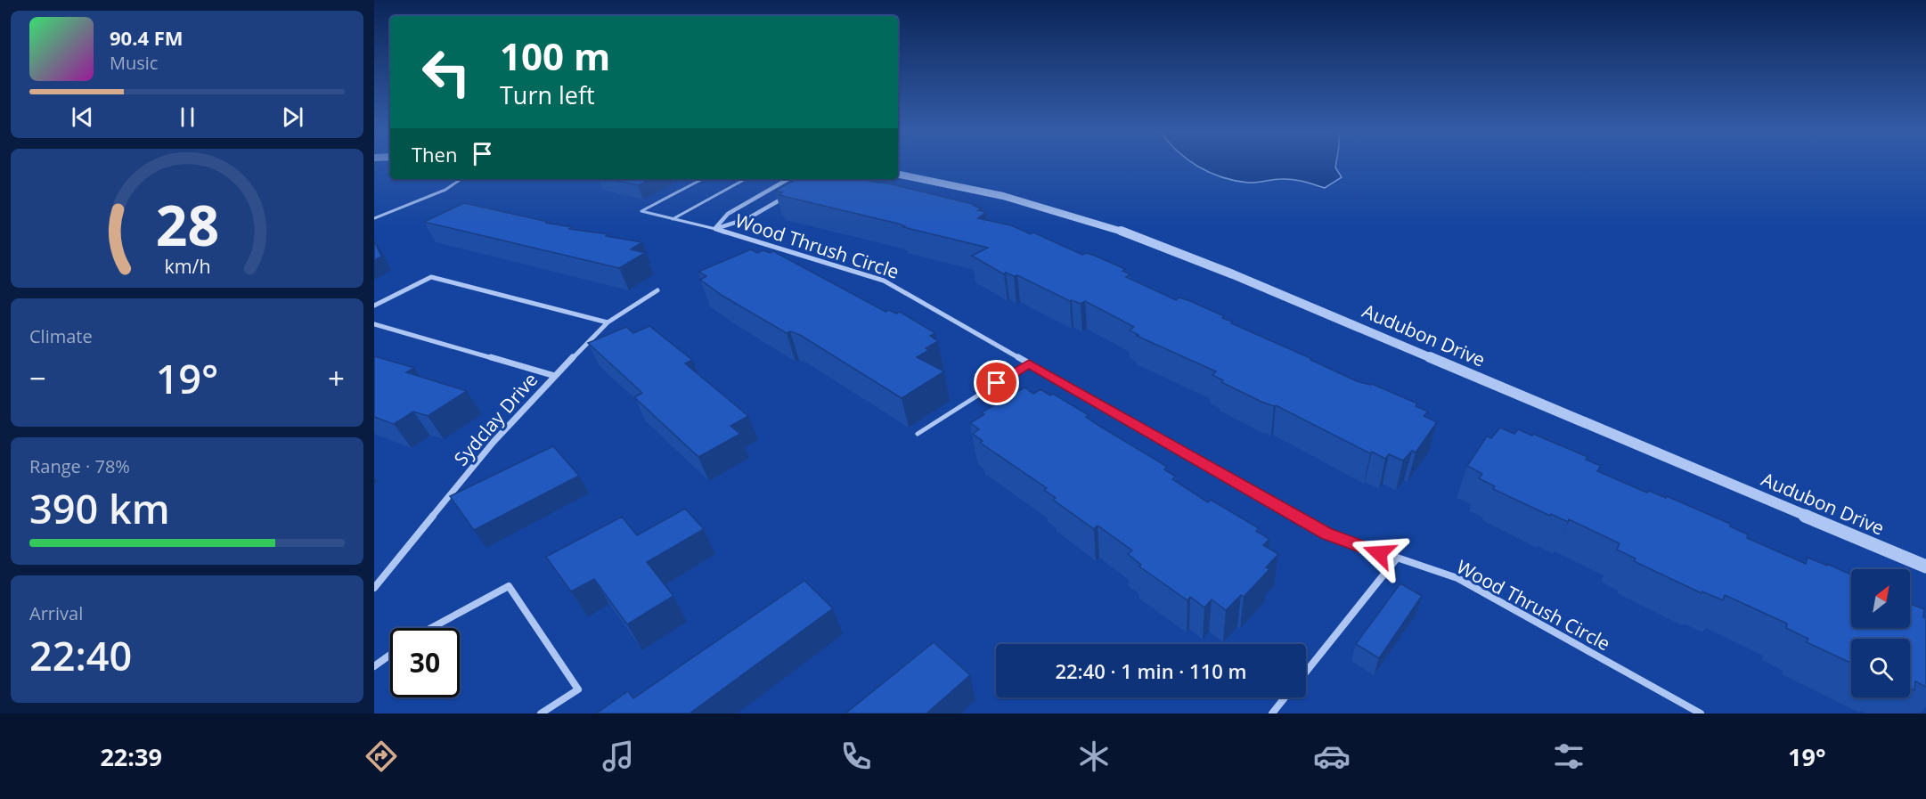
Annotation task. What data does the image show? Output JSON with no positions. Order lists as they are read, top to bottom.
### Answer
{
  "streets": {
    "street": ["Wood Thrush Circle", "Audubon Drive", "Sydclay Drive"]
  },
  "north": "top right",
  "page": {
    "turn": ["100 m", "Turn left"],
    "song": ["90.4 FM", "Music"],
    "then": "Then",
    "tile": [
      "Climate",
      ["Range · 78%", "390 km"],
      ["Arrival", "22:40"]
    ],
    "heat": ["−", "19°", "+"],
    "limit": "30",
    "trip": "22:40 · 1 min · 110 m",
    "tabs": ["22:39", "19°"],
    "gauge": ["28", "km/h"]
  }
}
